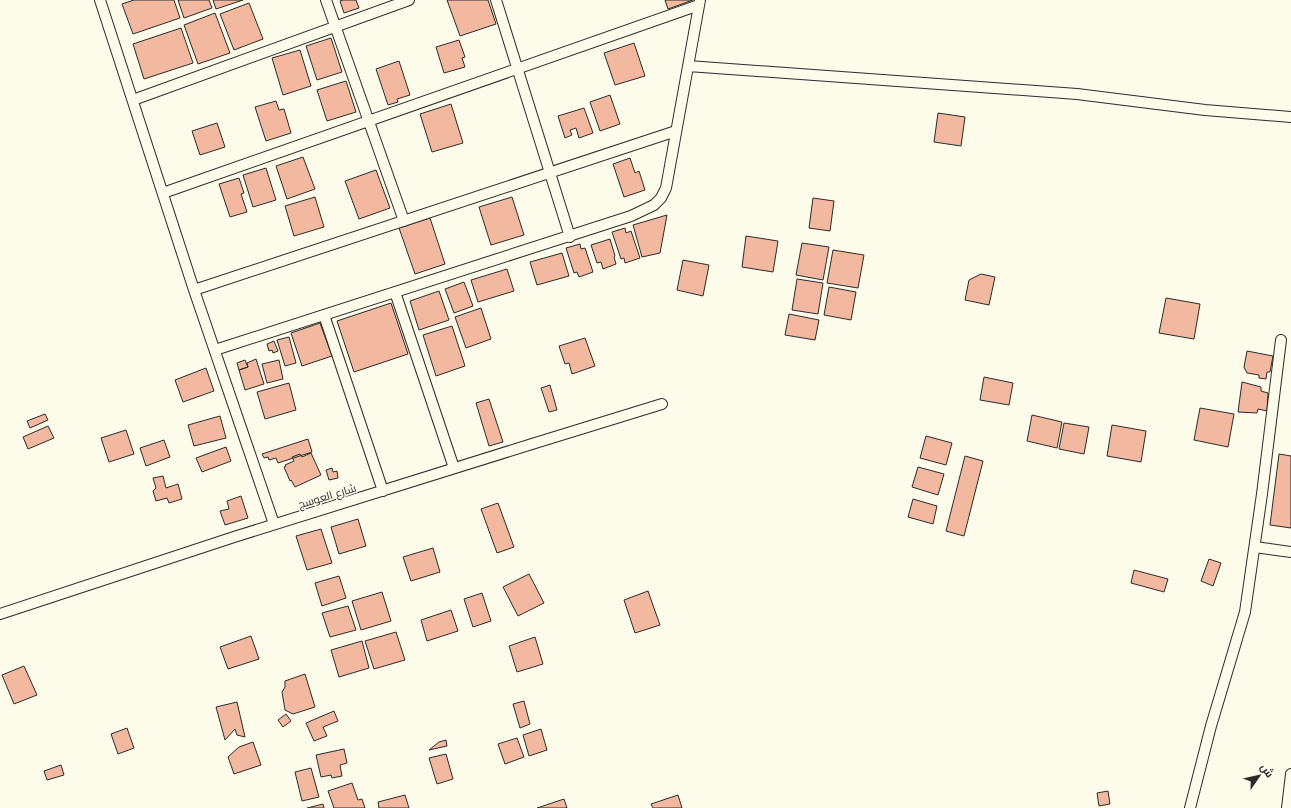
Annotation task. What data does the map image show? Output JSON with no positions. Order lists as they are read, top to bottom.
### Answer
{
  "streets": {
    "street": ["شارع العوسج"]
  },
  "north": "top right"
}
